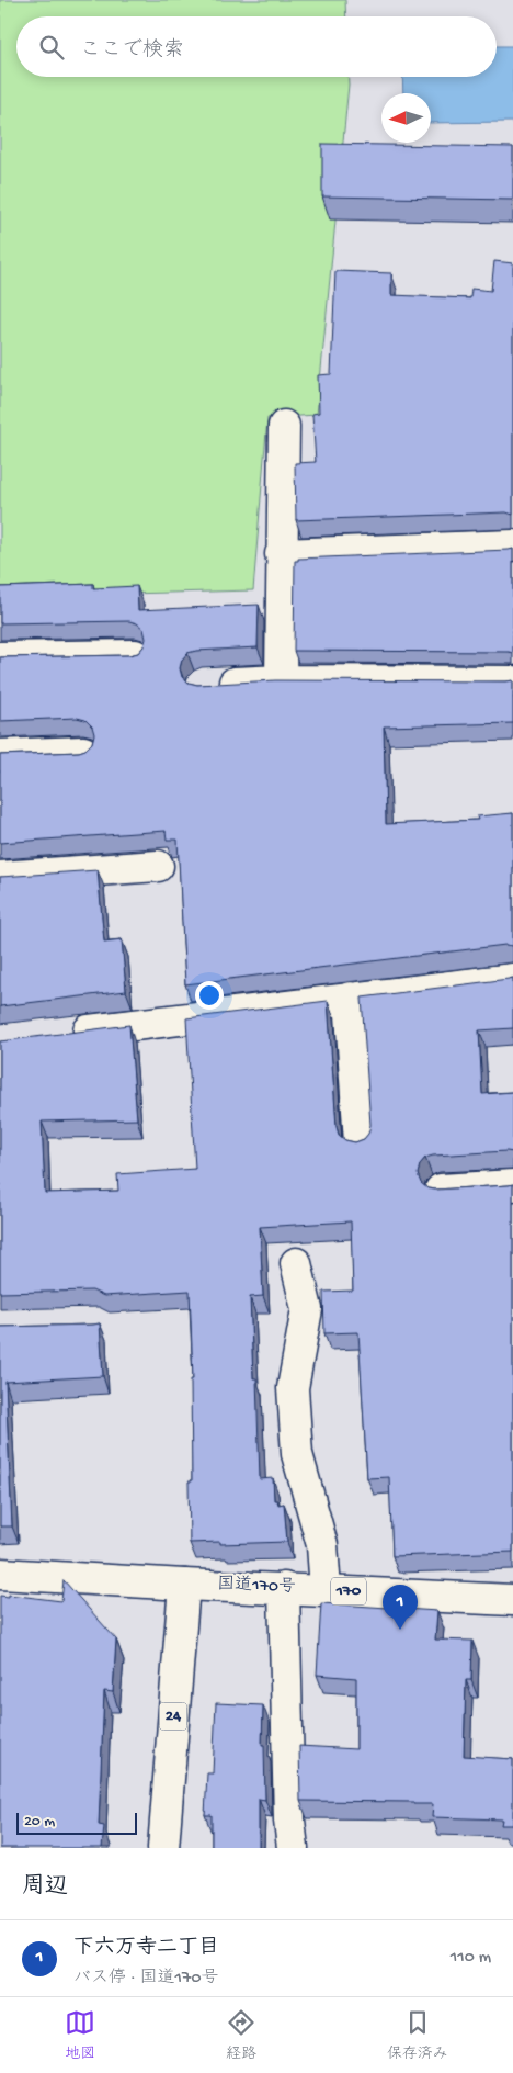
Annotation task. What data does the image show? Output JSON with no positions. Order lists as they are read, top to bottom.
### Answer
{
  "streets": {
    "main road": ["国道170号", "170", "24"]
  },
  "crossings": [
    ["国道170号", "24"]
  ],
  "scale_bar": "20 m",
  "north": "left",
  "page": {
    "search": "ここで検索",
    "pins": "1",
    "scale": "20 m",
    "heading": "周辺",
    "list": [
      {
        "mark": "1",
        "name": "下六万寺二丁目",
        "note": "バス停 · 国道170号",
        "value": "110 m"
      }
    ],
    "nav": ["地図", "経路", "保存済み"]
  }
}
